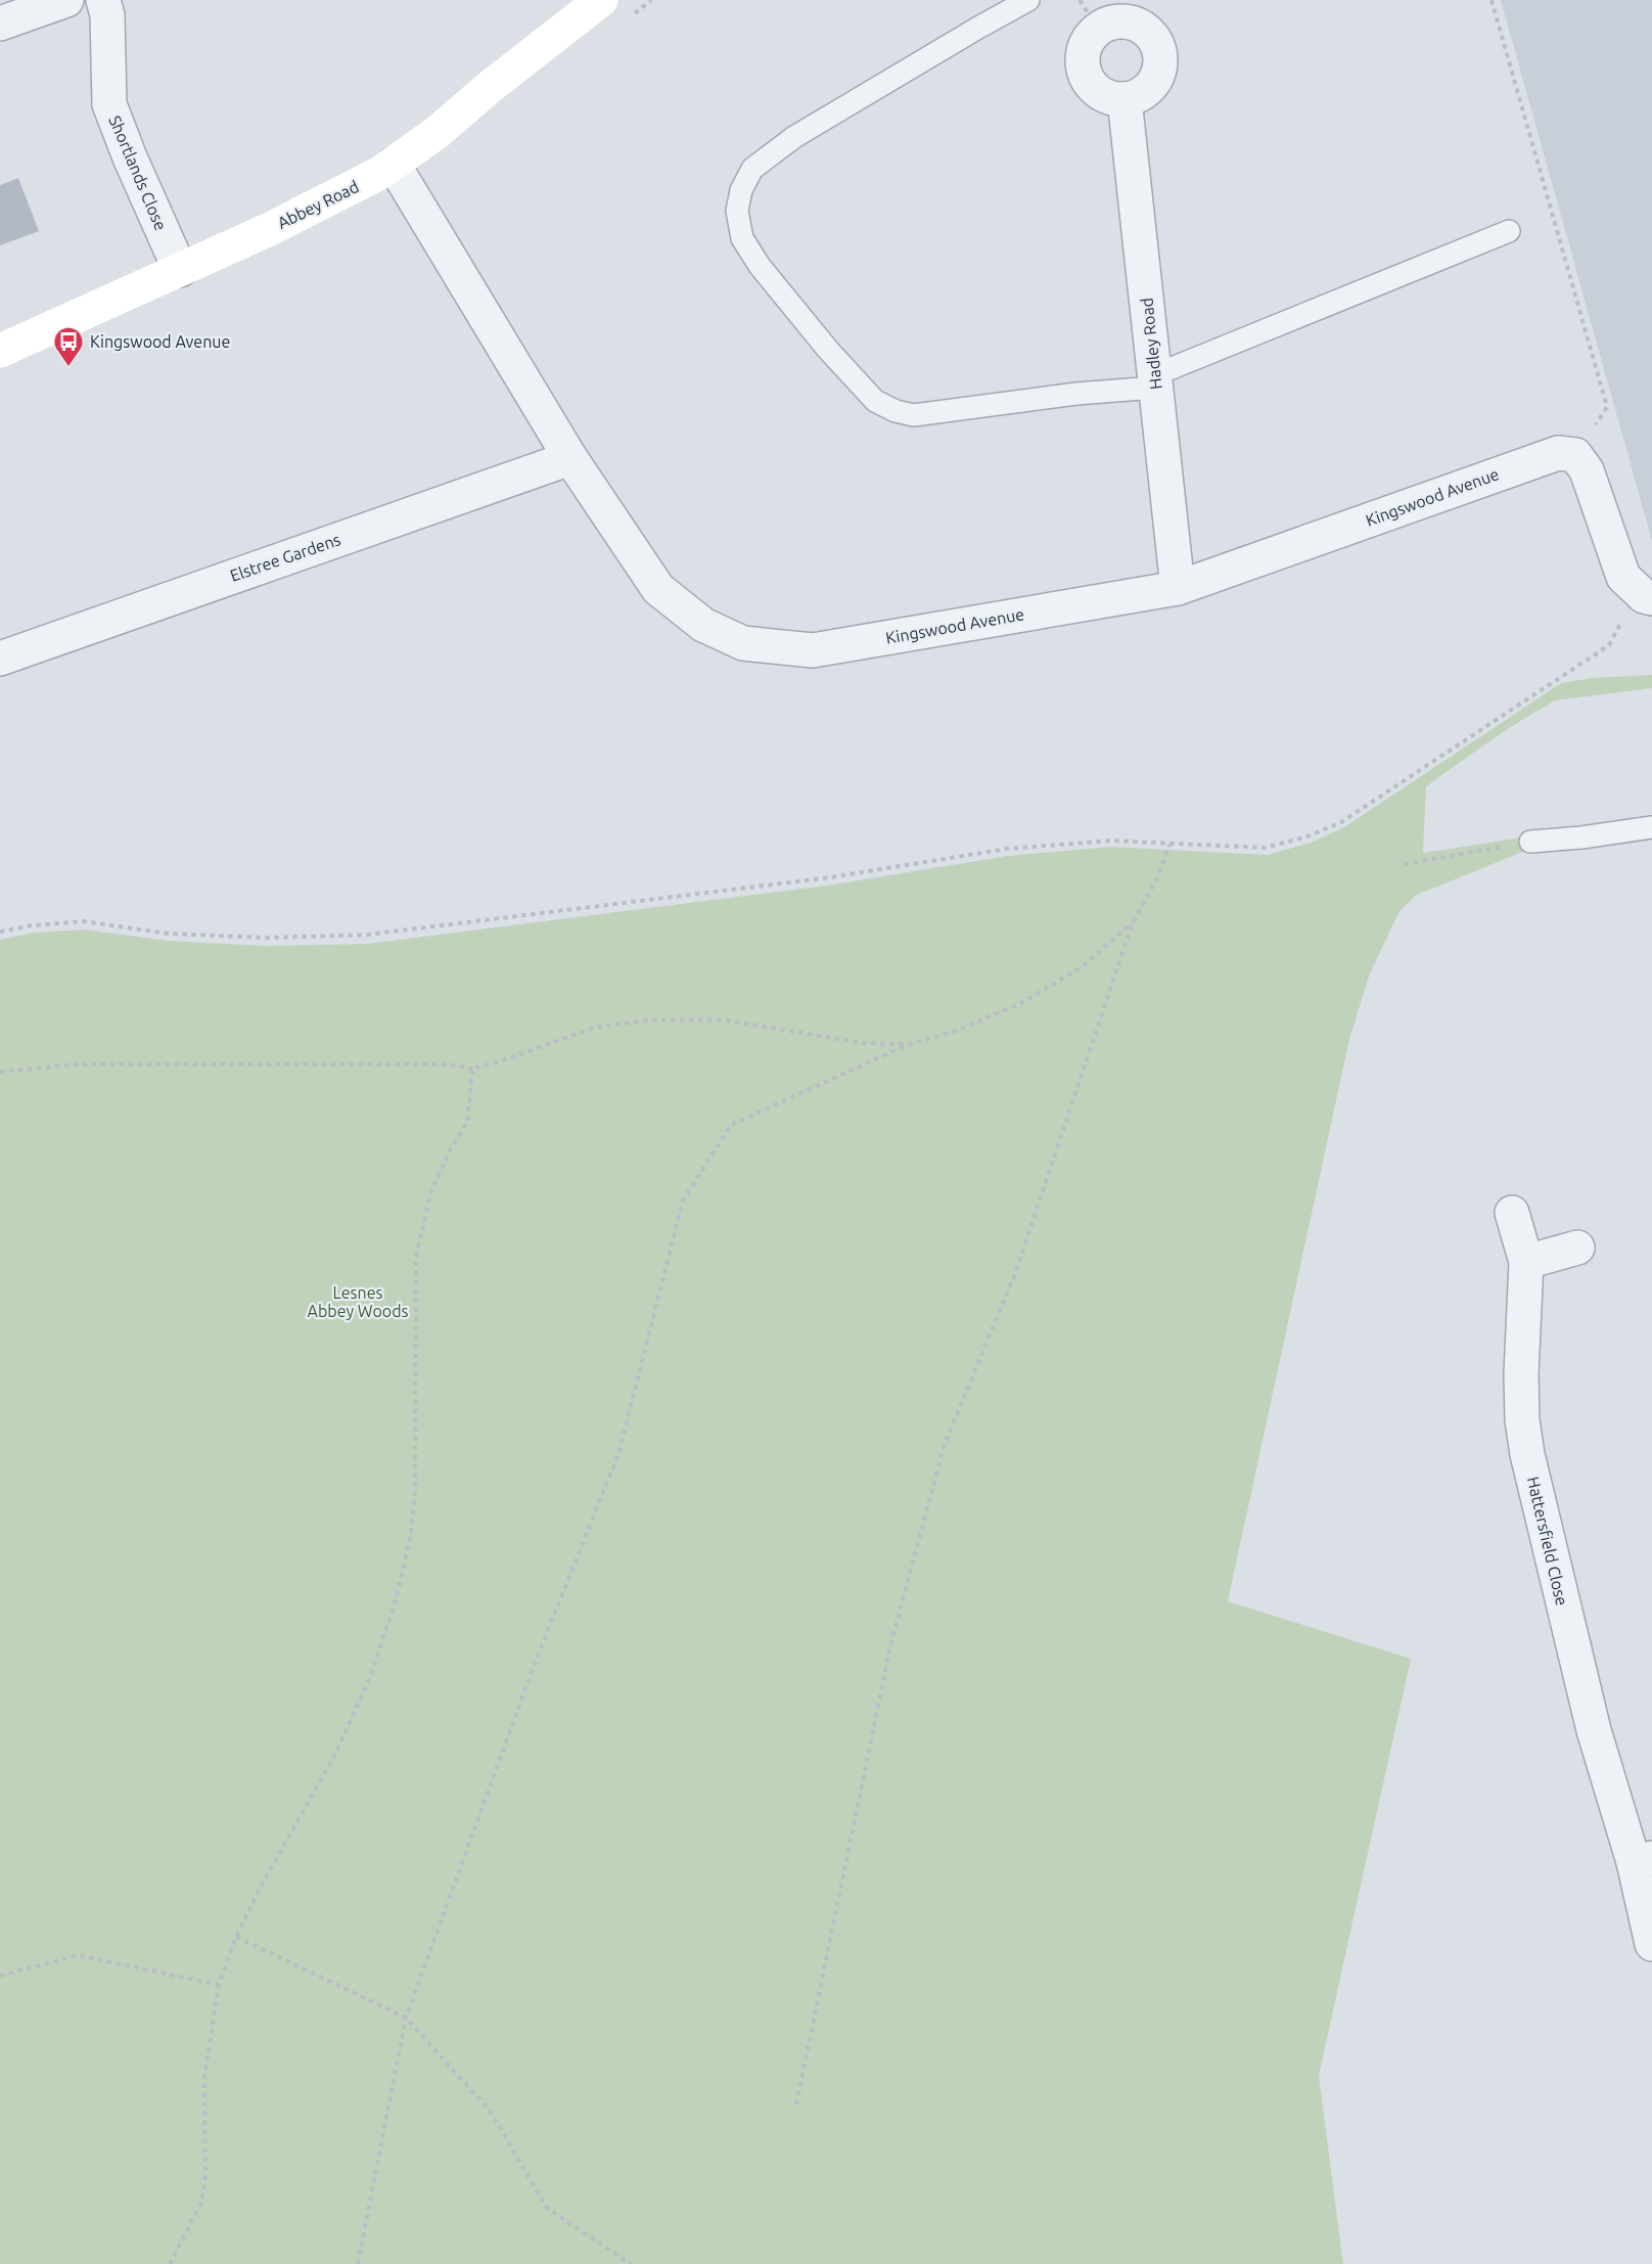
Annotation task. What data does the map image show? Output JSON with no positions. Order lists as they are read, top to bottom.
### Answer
{
  "streets": {
    "main road": ["Abbey Road"],
    "street": [
      "Shortlands Close",
      "Hadley Road",
      "Kingswood Avenue",
      "Elstree Gardens",
      "Hattersfield Close"
    ]
  },
  "crossings": [
    ["Shortlands Close", "Abbey Road"],
    ["Abbey Road", "Kingswood Avenue"],
    ["Hadley Road", "Kingswood Avenue"],
    ["Kingswood Avenue", "Elstree Gardens"]
  ],
  "parks": ["Lesnes Abbey Woods"],
  "places": {
    "bus stop": ["Kingswood Avenue"]
  }
}
